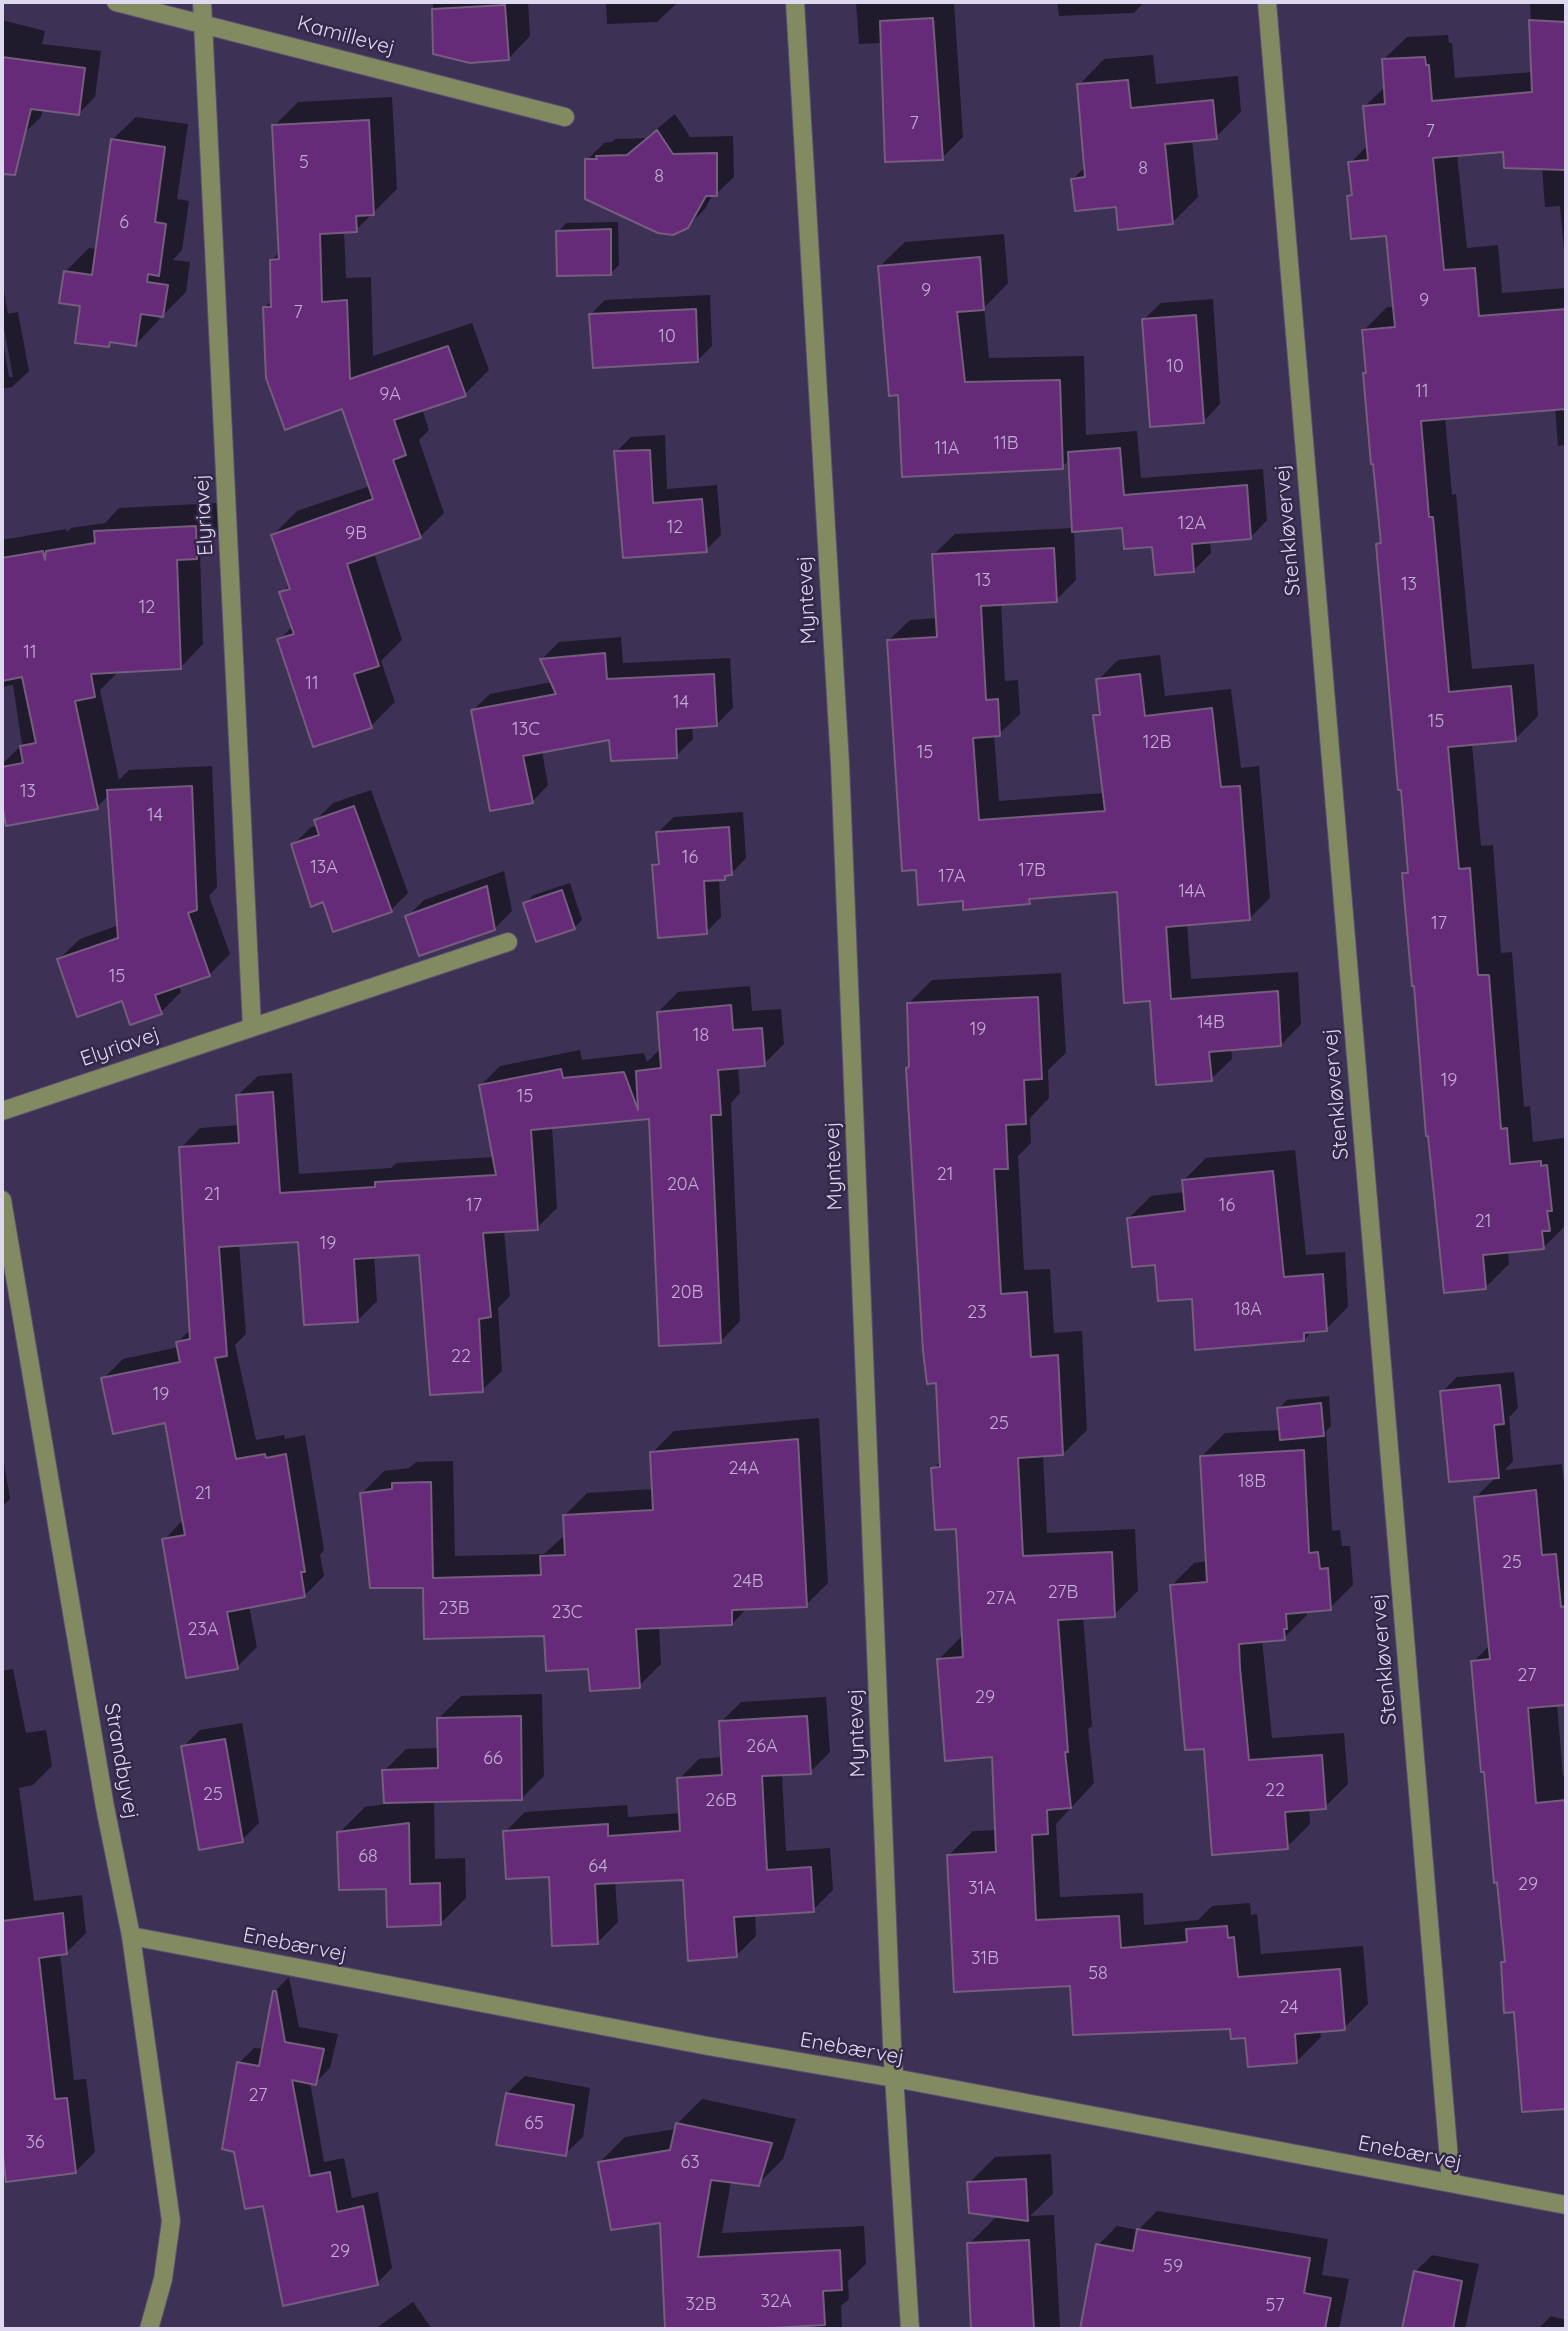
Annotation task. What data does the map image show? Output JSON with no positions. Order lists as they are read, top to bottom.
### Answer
{
  "streets": {
    "street": [
      "Kamillevej",
      "Elyriavej",
      "Stenkløvervej",
      "Myntevej",
      "Strandbyvej",
      "Enebærvej"
    ]
  },
  "crossings": [
    ["Kamillevej", "Elyriavej"],
    ["Stenkløvervej", "Enebærvej"],
    ["Myntevej", "Enebærvej"],
    ["Strandbyvej", "Enebærvej"]
  ],
  "house_numbers": [
    "7",
    "7",
    "5",
    "8",
    "8",
    "6",
    "9",
    "9",
    "7",
    "10",
    "10",
    "11",
    "9A",
    "11B",
    "11A",
    "12A",
    "12",
    "9B",
    "13",
    "13",
    "12",
    "11",
    "11",
    "14",
    "15",
    "13C",
    "12B",
    "15",
    "13",
    "14",
    "16",
    "13A",
    "17B",
    "17A",
    "14A",
    "17",
    "15",
    "14B",
    "19",
    "18",
    "19",
    "15",
    "21",
    "20A",
    "21",
    "17",
    "16",
    "21",
    "19",
    "20B",
    "18A",
    "23",
    "22",
    "19",
    "25",
    "24A",
    "18B",
    "21",
    "25",
    "24B",
    "27B",
    "27A",
    "23B",
    "23C",
    "23A",
    "27",
    "29",
    "26A",
    "66",
    "22",
    "25",
    "26B",
    "68",
    "64",
    "29",
    "31A",
    "31B",
    "58",
    "24",
    "27",
    "65",
    "36",
    "63",
    "29",
    "59",
    "32A",
    "32B",
    "57"
  ]
}
